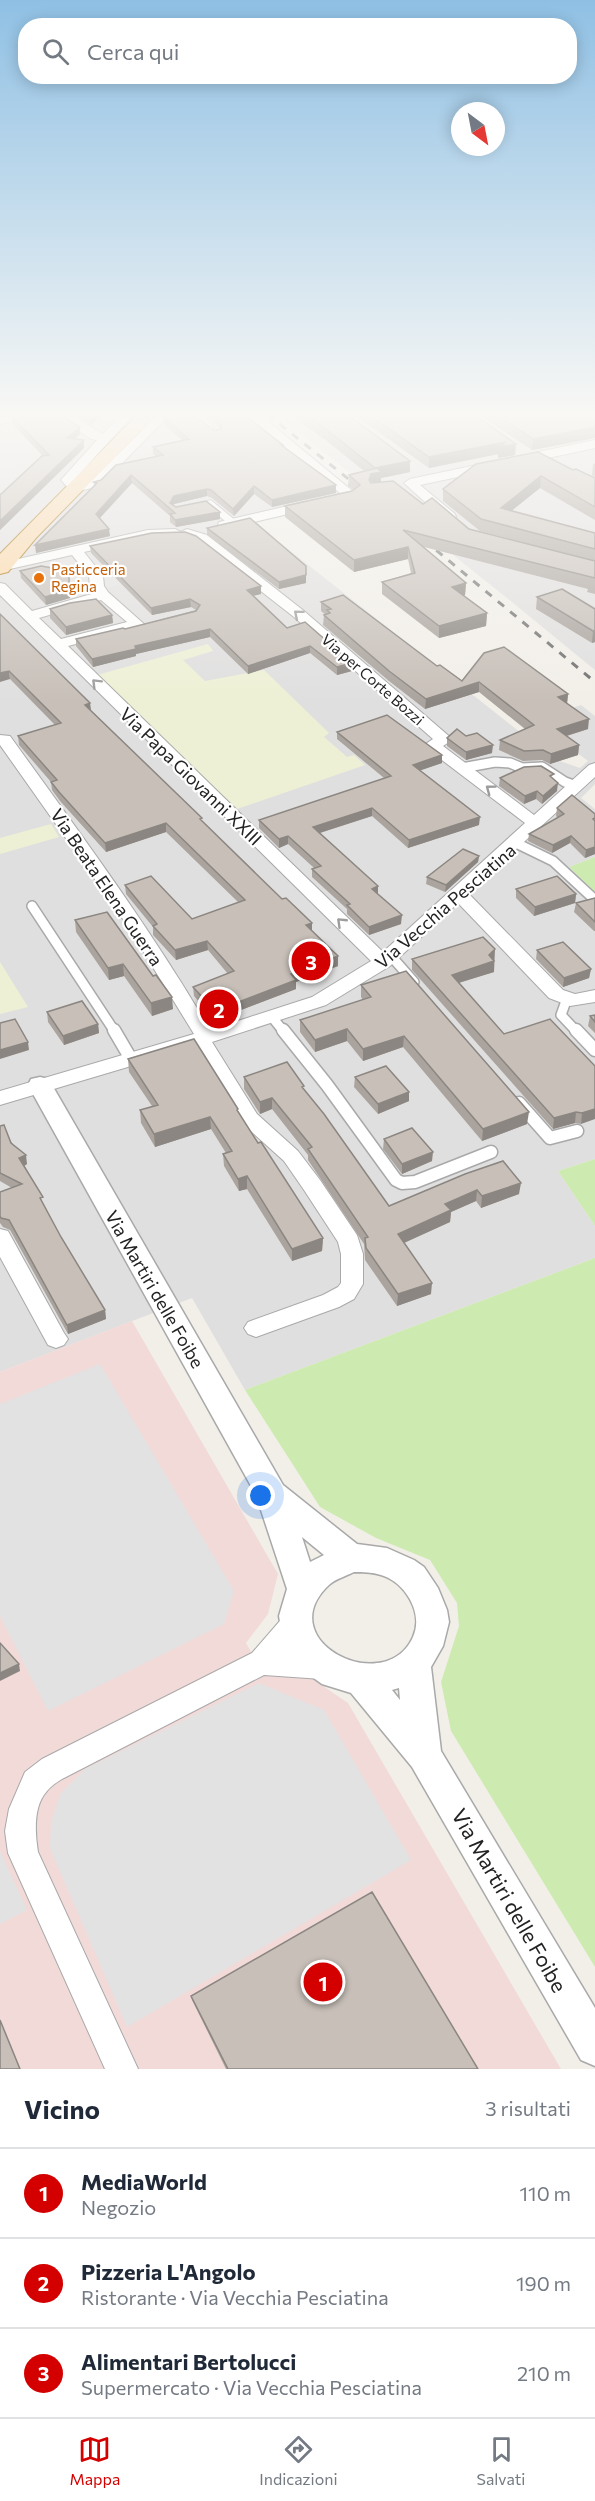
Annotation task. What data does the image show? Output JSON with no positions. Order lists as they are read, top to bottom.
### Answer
{
  "streets": {
    "street": [
      "Via per Corte Bozzi",
      "Via Papa Giovanni XXIII",
      "Via Beata Elena Guerra",
      "Via Vecchia Pesciatina",
      "Via Martiri delle Foibe"
    ]
  },
  "crossings": [
    ["Via per Corte Bozzi", "Via Vecchia Pesciatina"],
    ["Via Papa Giovanni XXIII", "Via Vecchia Pesciatina"],
    ["Via Beata Elena Guerra", "Via Vecchia Pesciatina"],
    ["Via Vecchia Pesciatina", "Via Martiri delle Foibe"]
  ],
  "one_way": ["Via per Corte Bozzi", "Via Papa Giovanni XXIII"],
  "places": ["Pasticceria Regina"],
  "north": "bottom right",
  "page": {
    "search": "Cerca qui",
    "pins": ["3", "2", "1"],
    "heading": ["Vicino", "3 risultati"],
    "list": [
      {
        "mark": "1",
        "name": "MediaWorld",
        "note": "Negozio",
        "value": "110 m"
      },
      {
        "mark": "2",
        "name": "Pizzeria L'Angolo",
        "note": "Ristorante · Via Vecchia Pesciatina",
        "value": "190 m"
      },
      {
        "mark": "3",
        "name": "Alimentari Bertolucci",
        "note": "Supermercato · Via Vecchia Pesciatina",
        "value": "210 m"
      }
    ],
    "nav": ["Mappa", "Indicazioni", "Salvati"]
  }
}
